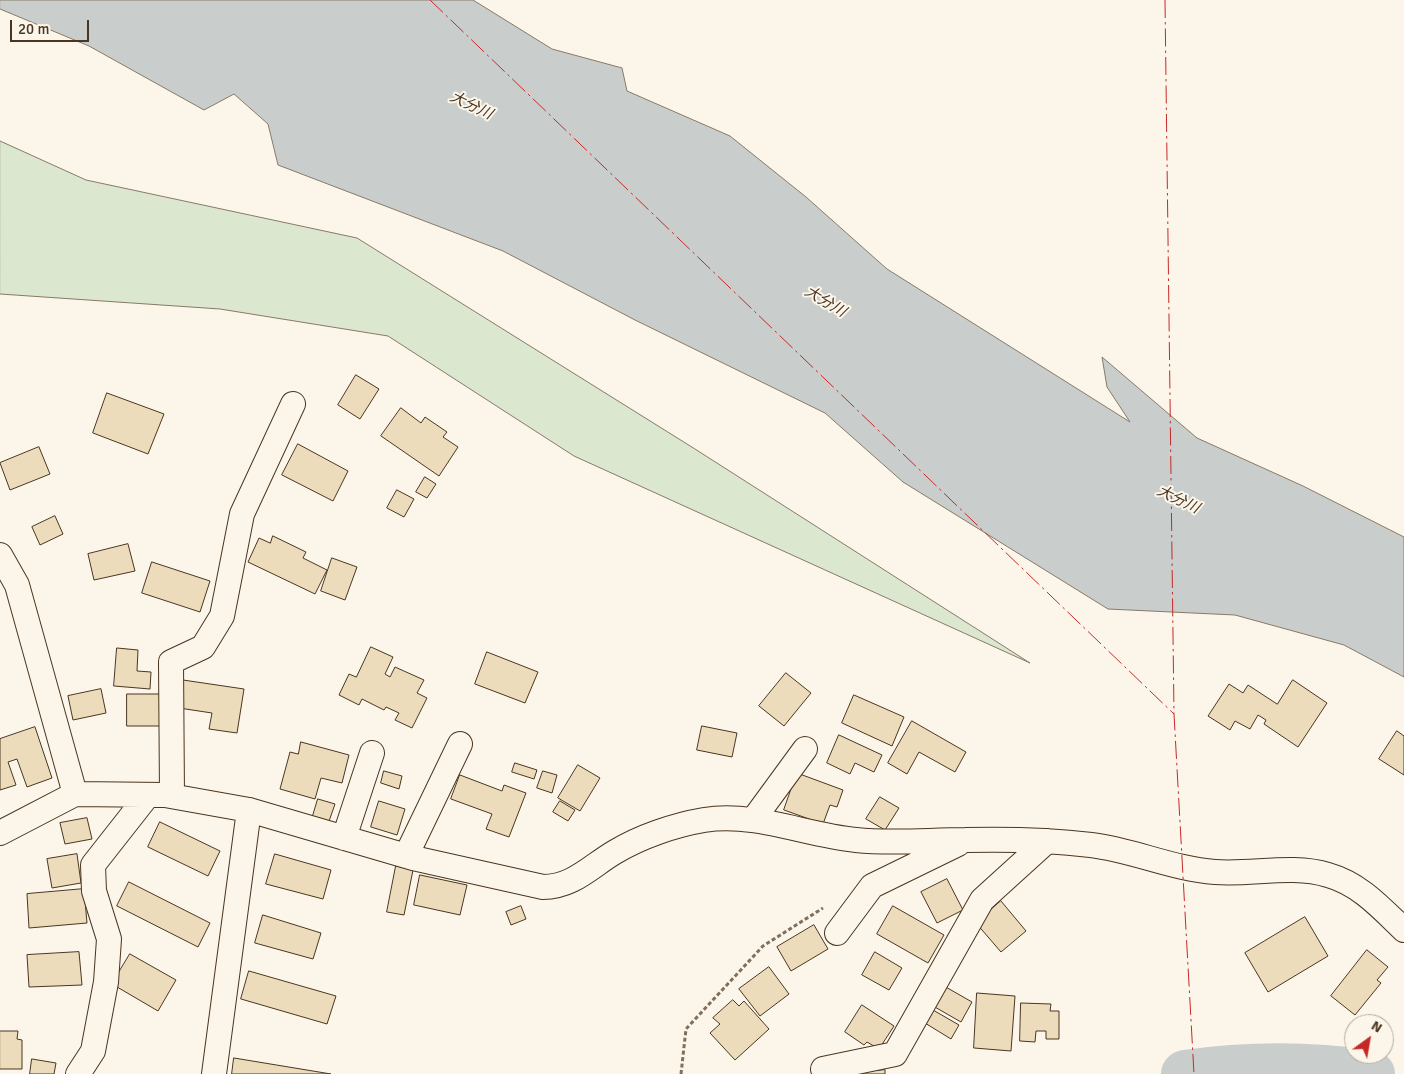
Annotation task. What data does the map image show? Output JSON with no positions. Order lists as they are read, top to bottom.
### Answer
{
  "water": ["大分川"],
  "scale_bar": "20 m",
  "north": "top right"
}
